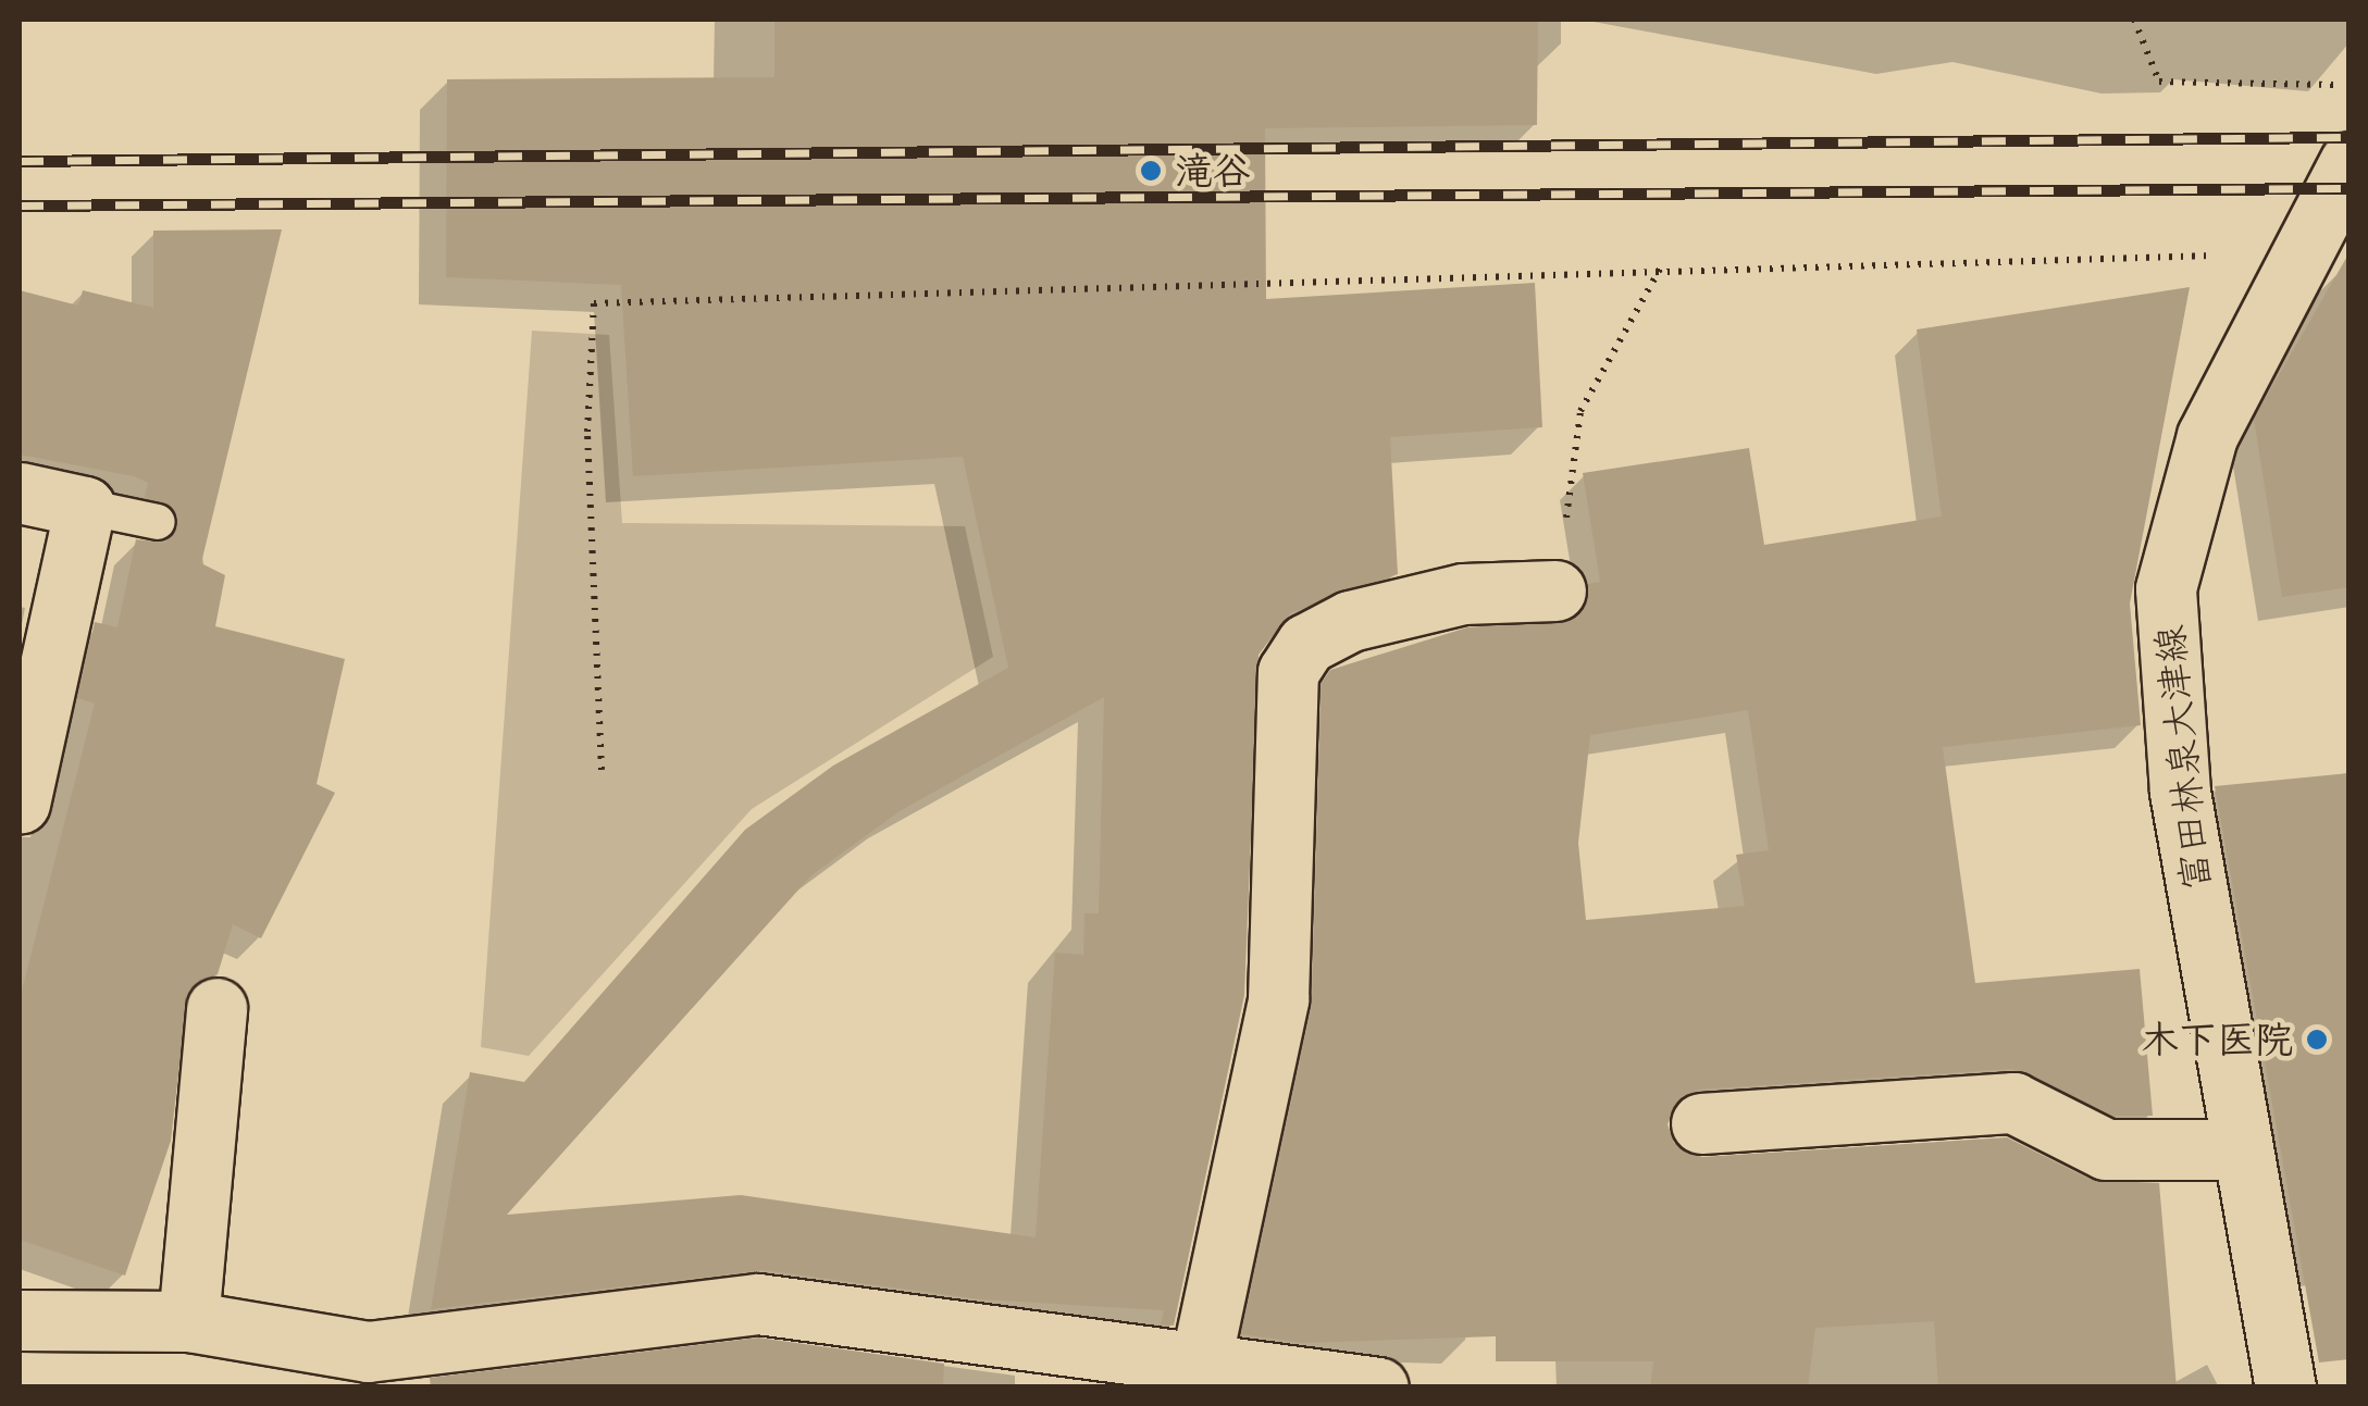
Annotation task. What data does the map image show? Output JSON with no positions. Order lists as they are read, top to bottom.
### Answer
{
  "streets": {
    "street": ["富田林泉大津線"]
  },
  "places": ["滝谷", "木下医院"]
}
